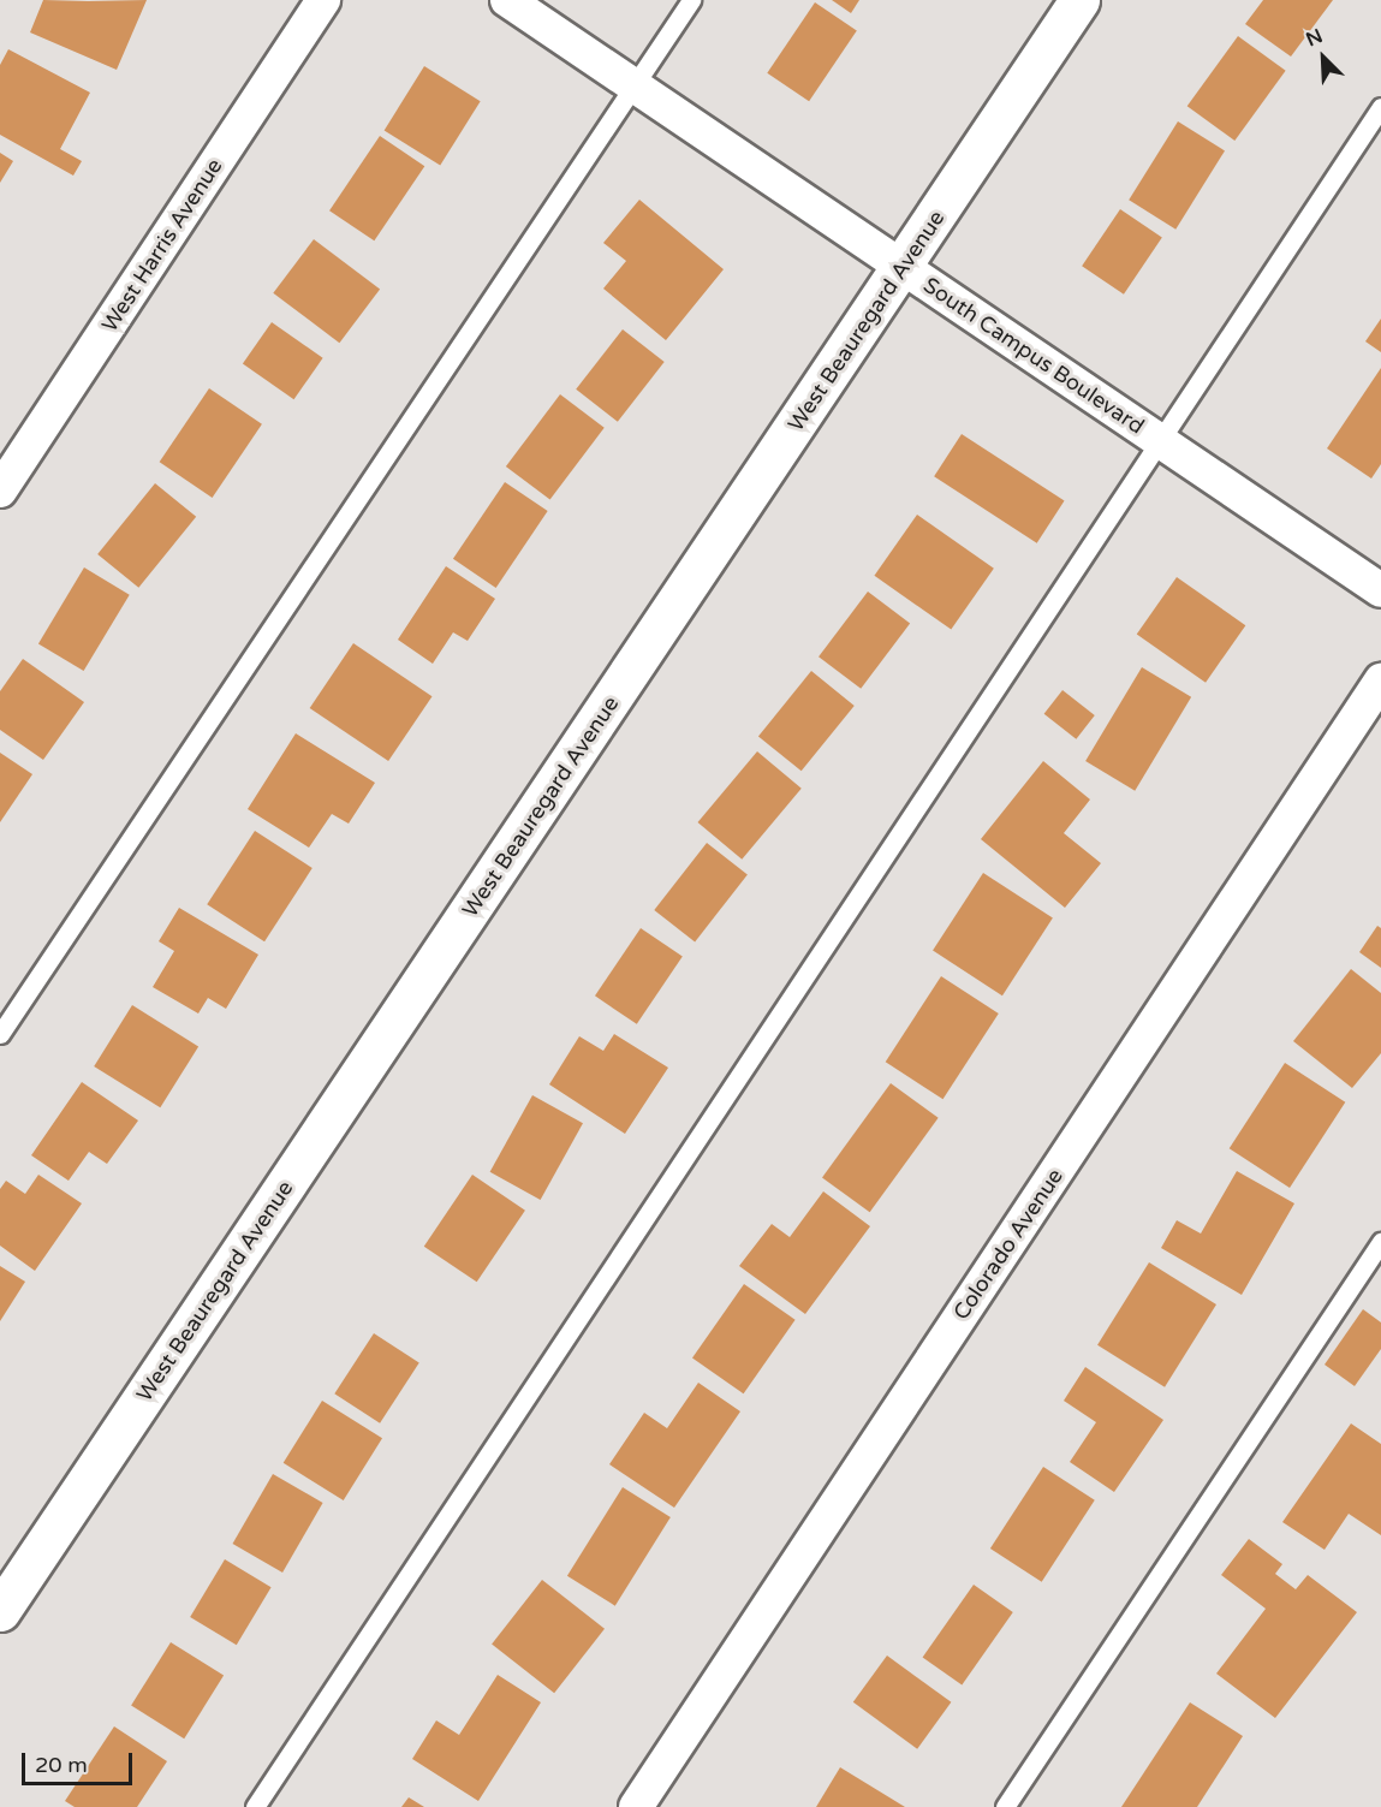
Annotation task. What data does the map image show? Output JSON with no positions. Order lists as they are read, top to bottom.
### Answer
{
  "streets": {
    "street": [
      "West Harris Avenue",
      "West Beauregard Avenue",
      "South Campus Boulevard",
      "Colorado Avenue"
    ]
  },
  "crossings": [
    ["West Beauregard Avenue", "South Campus Boulevard"]
  ],
  "scale_bar": "20 m",
  "north": "top left"
}
